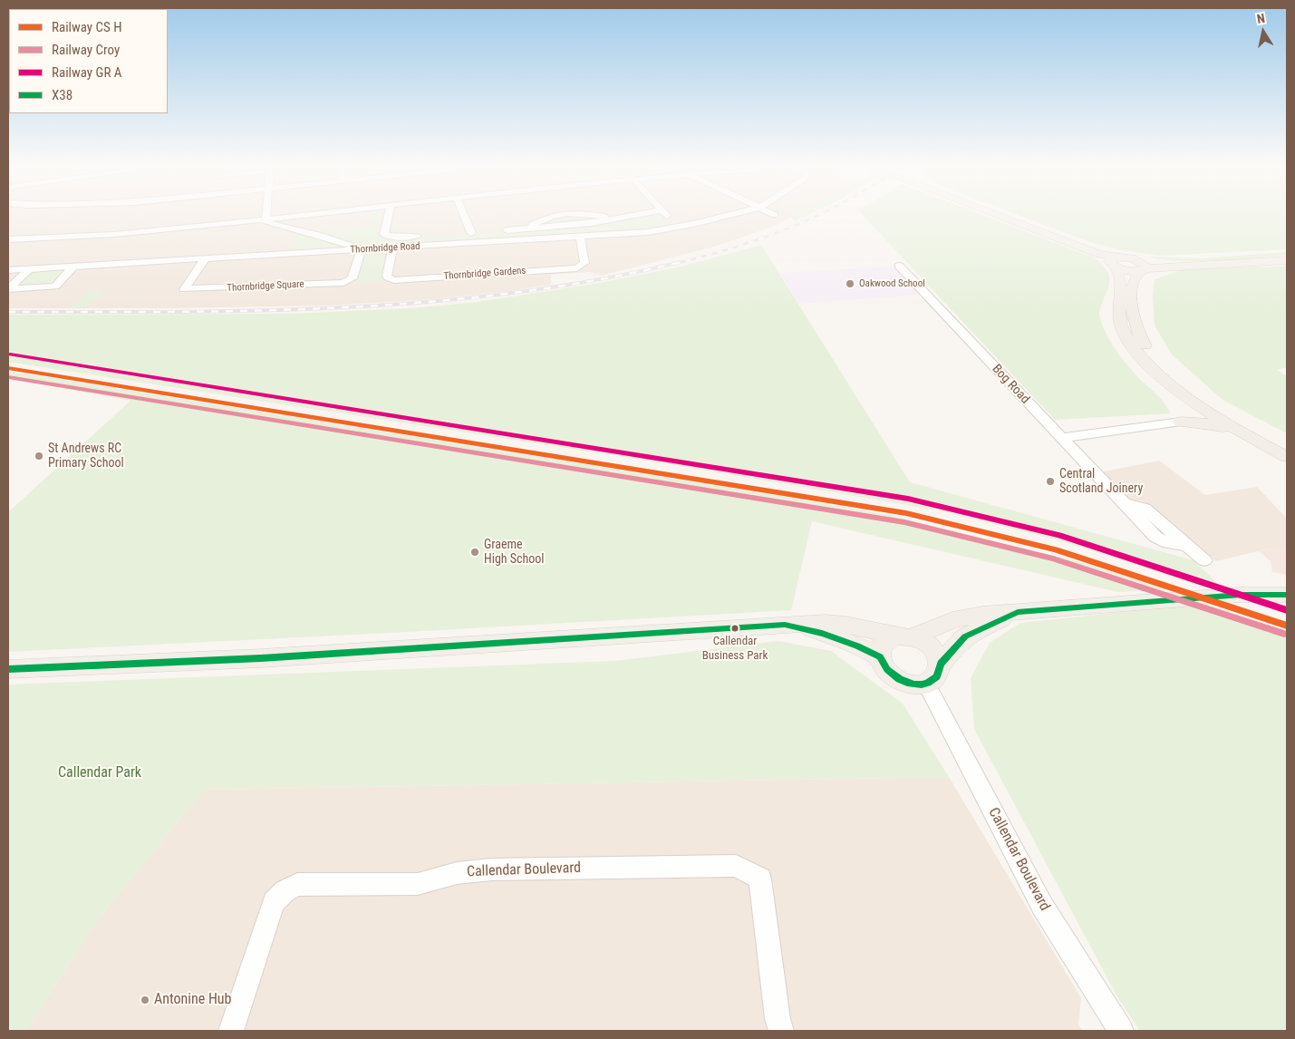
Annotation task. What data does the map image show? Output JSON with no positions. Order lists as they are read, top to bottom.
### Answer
{
  "streets": {
    "street": [
      "Thornbridge Road",
      "Thornbridge Gardens",
      "Thornbridge Square",
      "Bog Road",
      "Callendar Boulevard"
    ]
  },
  "crossings": [
    ["Thornbridge Road", "Thornbridge Gardens"],
    ["Thornbridge Road", "Thornbridge Square"]
  ],
  "parks": ["Callendar Park"],
  "places": [
    "Oakwood School",
    "St Andrews RC Primary School",
    "Central Scotland Joinery",
    "Graeme High School",
    "Callendar Business Park",
    "Antonine Hub"
  ],
  "lines": ["rail line Croy", "transit line X38"],
  "legend": [
    "Railway CS H",
    "Railway Croy",
    "Railway GR A",
    "X38"
  ],
  "north": "top"
}
